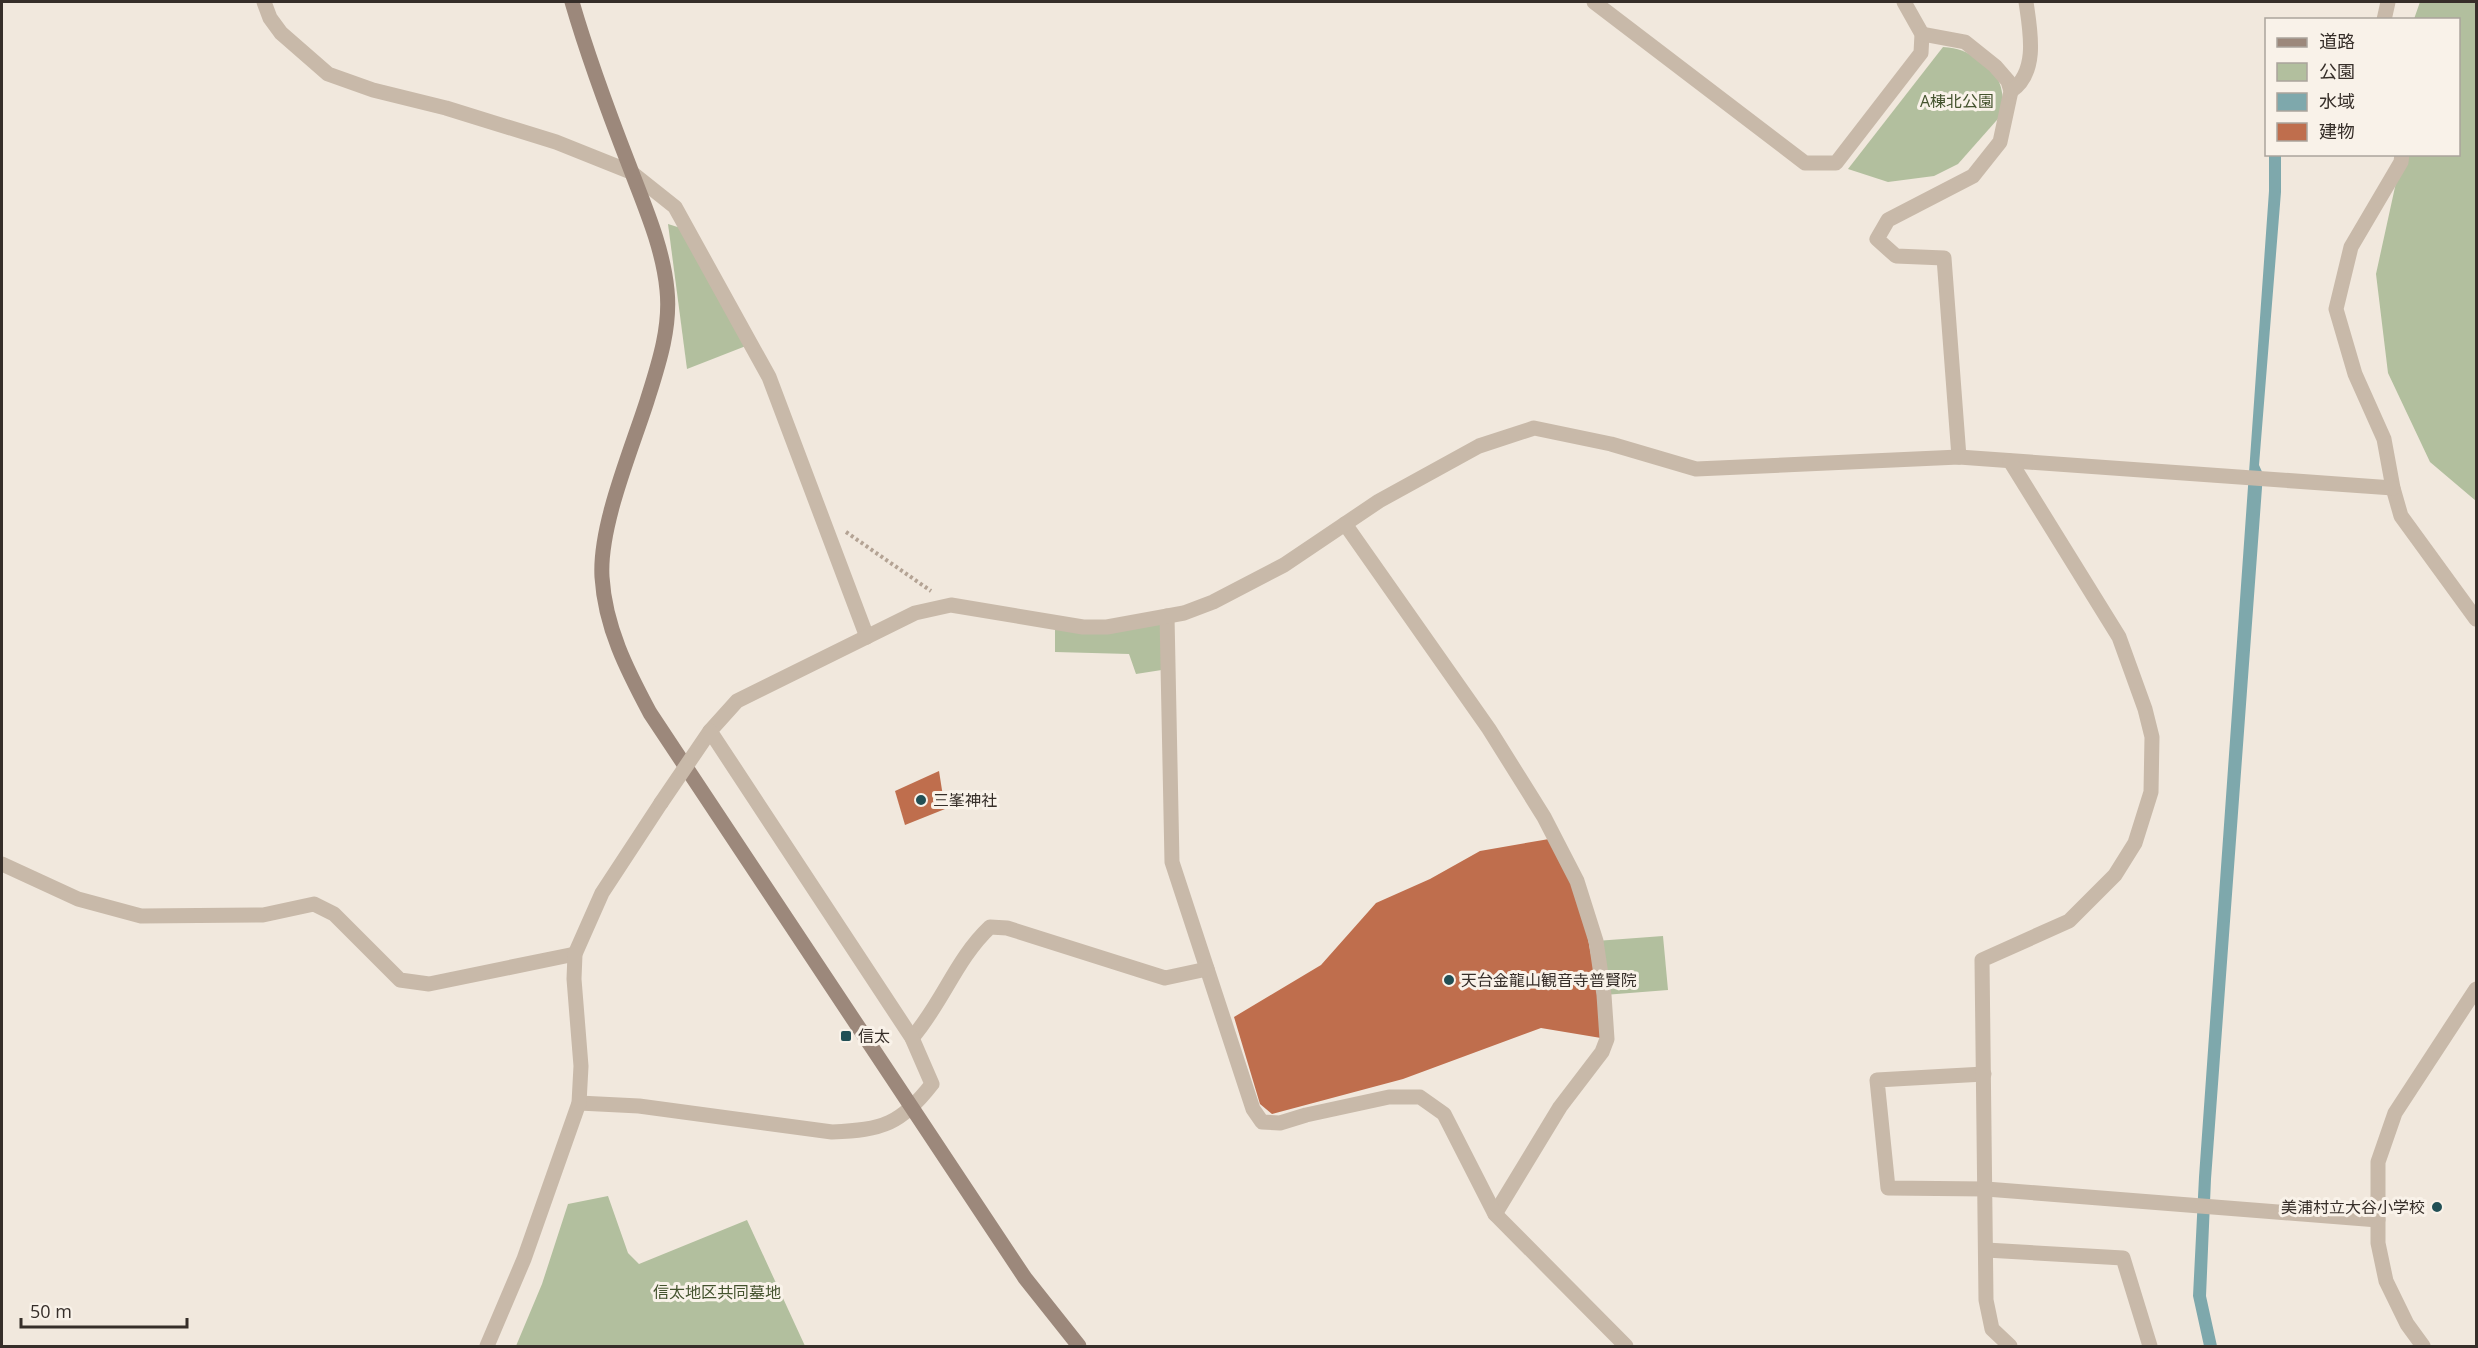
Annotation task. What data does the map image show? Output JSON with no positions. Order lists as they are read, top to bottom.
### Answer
{
  "parks": ["A棟北公園", "信太地区共同墓地"],
  "places": {
    "other": ["三峯神社", "天台金龍山観音寺普賢院", "美浦村立大谷小学校"],
    "transit": ["信太"]
  },
  "legend": [
    "道路",
    "公園",
    "水域",
    "建物"
  ],
  "scale_bar": "50 m"
}
